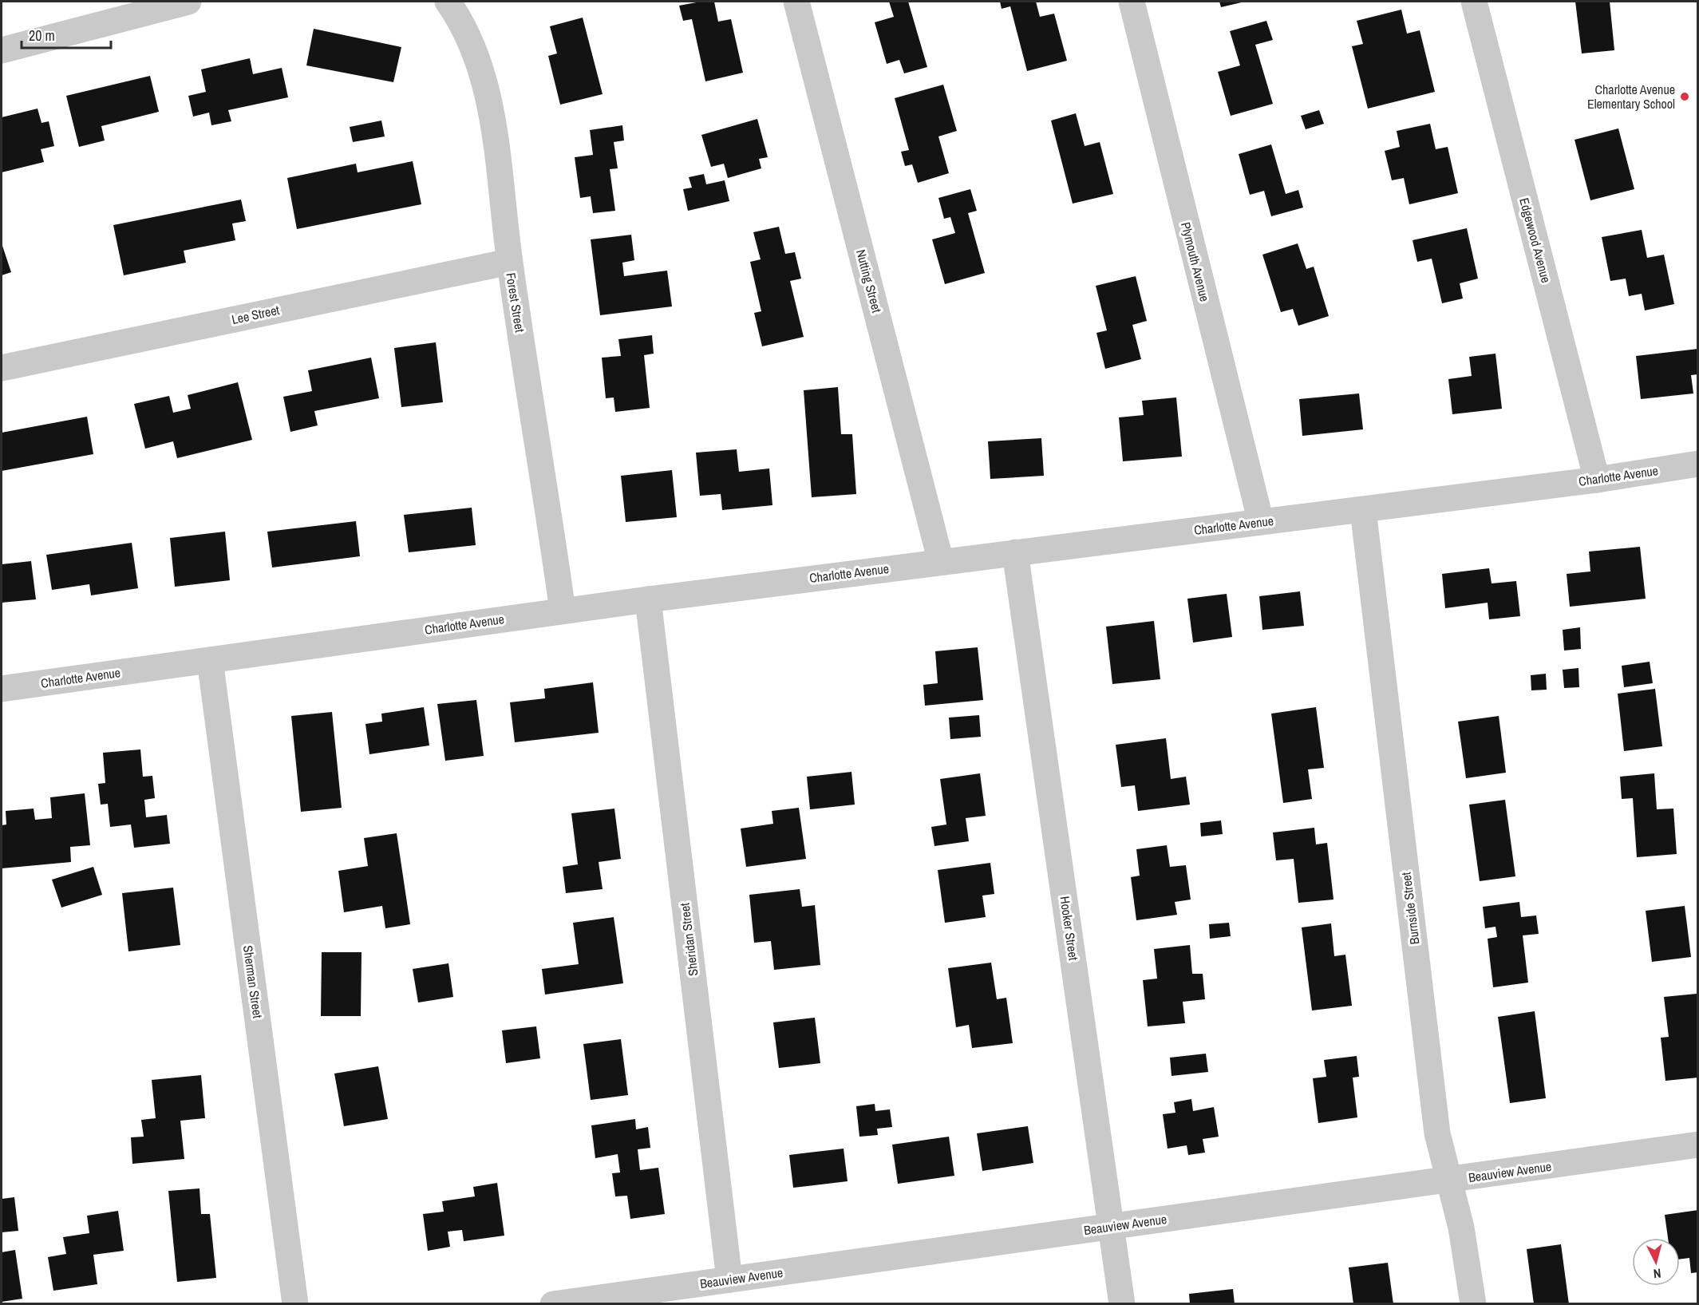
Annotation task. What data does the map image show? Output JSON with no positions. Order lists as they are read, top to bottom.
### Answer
{
  "streets": {
    "street": [
      "Edgewood Avenue",
      "Plymouth Avenue",
      "Nutting Street",
      "Forest Street",
      "Lee Street",
      "Charlotte Avenue",
      "Burnside Street",
      "Hooker Street",
      "Sheridan Street",
      "Sherman Street",
      "Beauview Avenue"
    ]
  },
  "crossings": [
    ["Edgewood Avenue", "Charlotte Avenue"],
    ["Plymouth Avenue", "Charlotte Avenue"],
    ["Nutting Street", "Charlotte Avenue"],
    ["Forest Street", "Lee Street"],
    ["Forest Street", "Charlotte Avenue"],
    ["Charlotte Avenue", "Burnside Street"],
    ["Charlotte Avenue", "Hooker Street"],
    ["Charlotte Avenue", "Sheridan Street"],
    ["Charlotte Avenue", "Sherman Street"],
    ["Burnside Street", "Beauview Avenue"],
    ["Hooker Street", "Beauview Avenue"],
    ["Sheridan Street", "Beauview Avenue"]
  ],
  "places": ["Charlotte Avenue Elementary School"],
  "scale_bar": "20 m",
  "north": "bottom"
}
